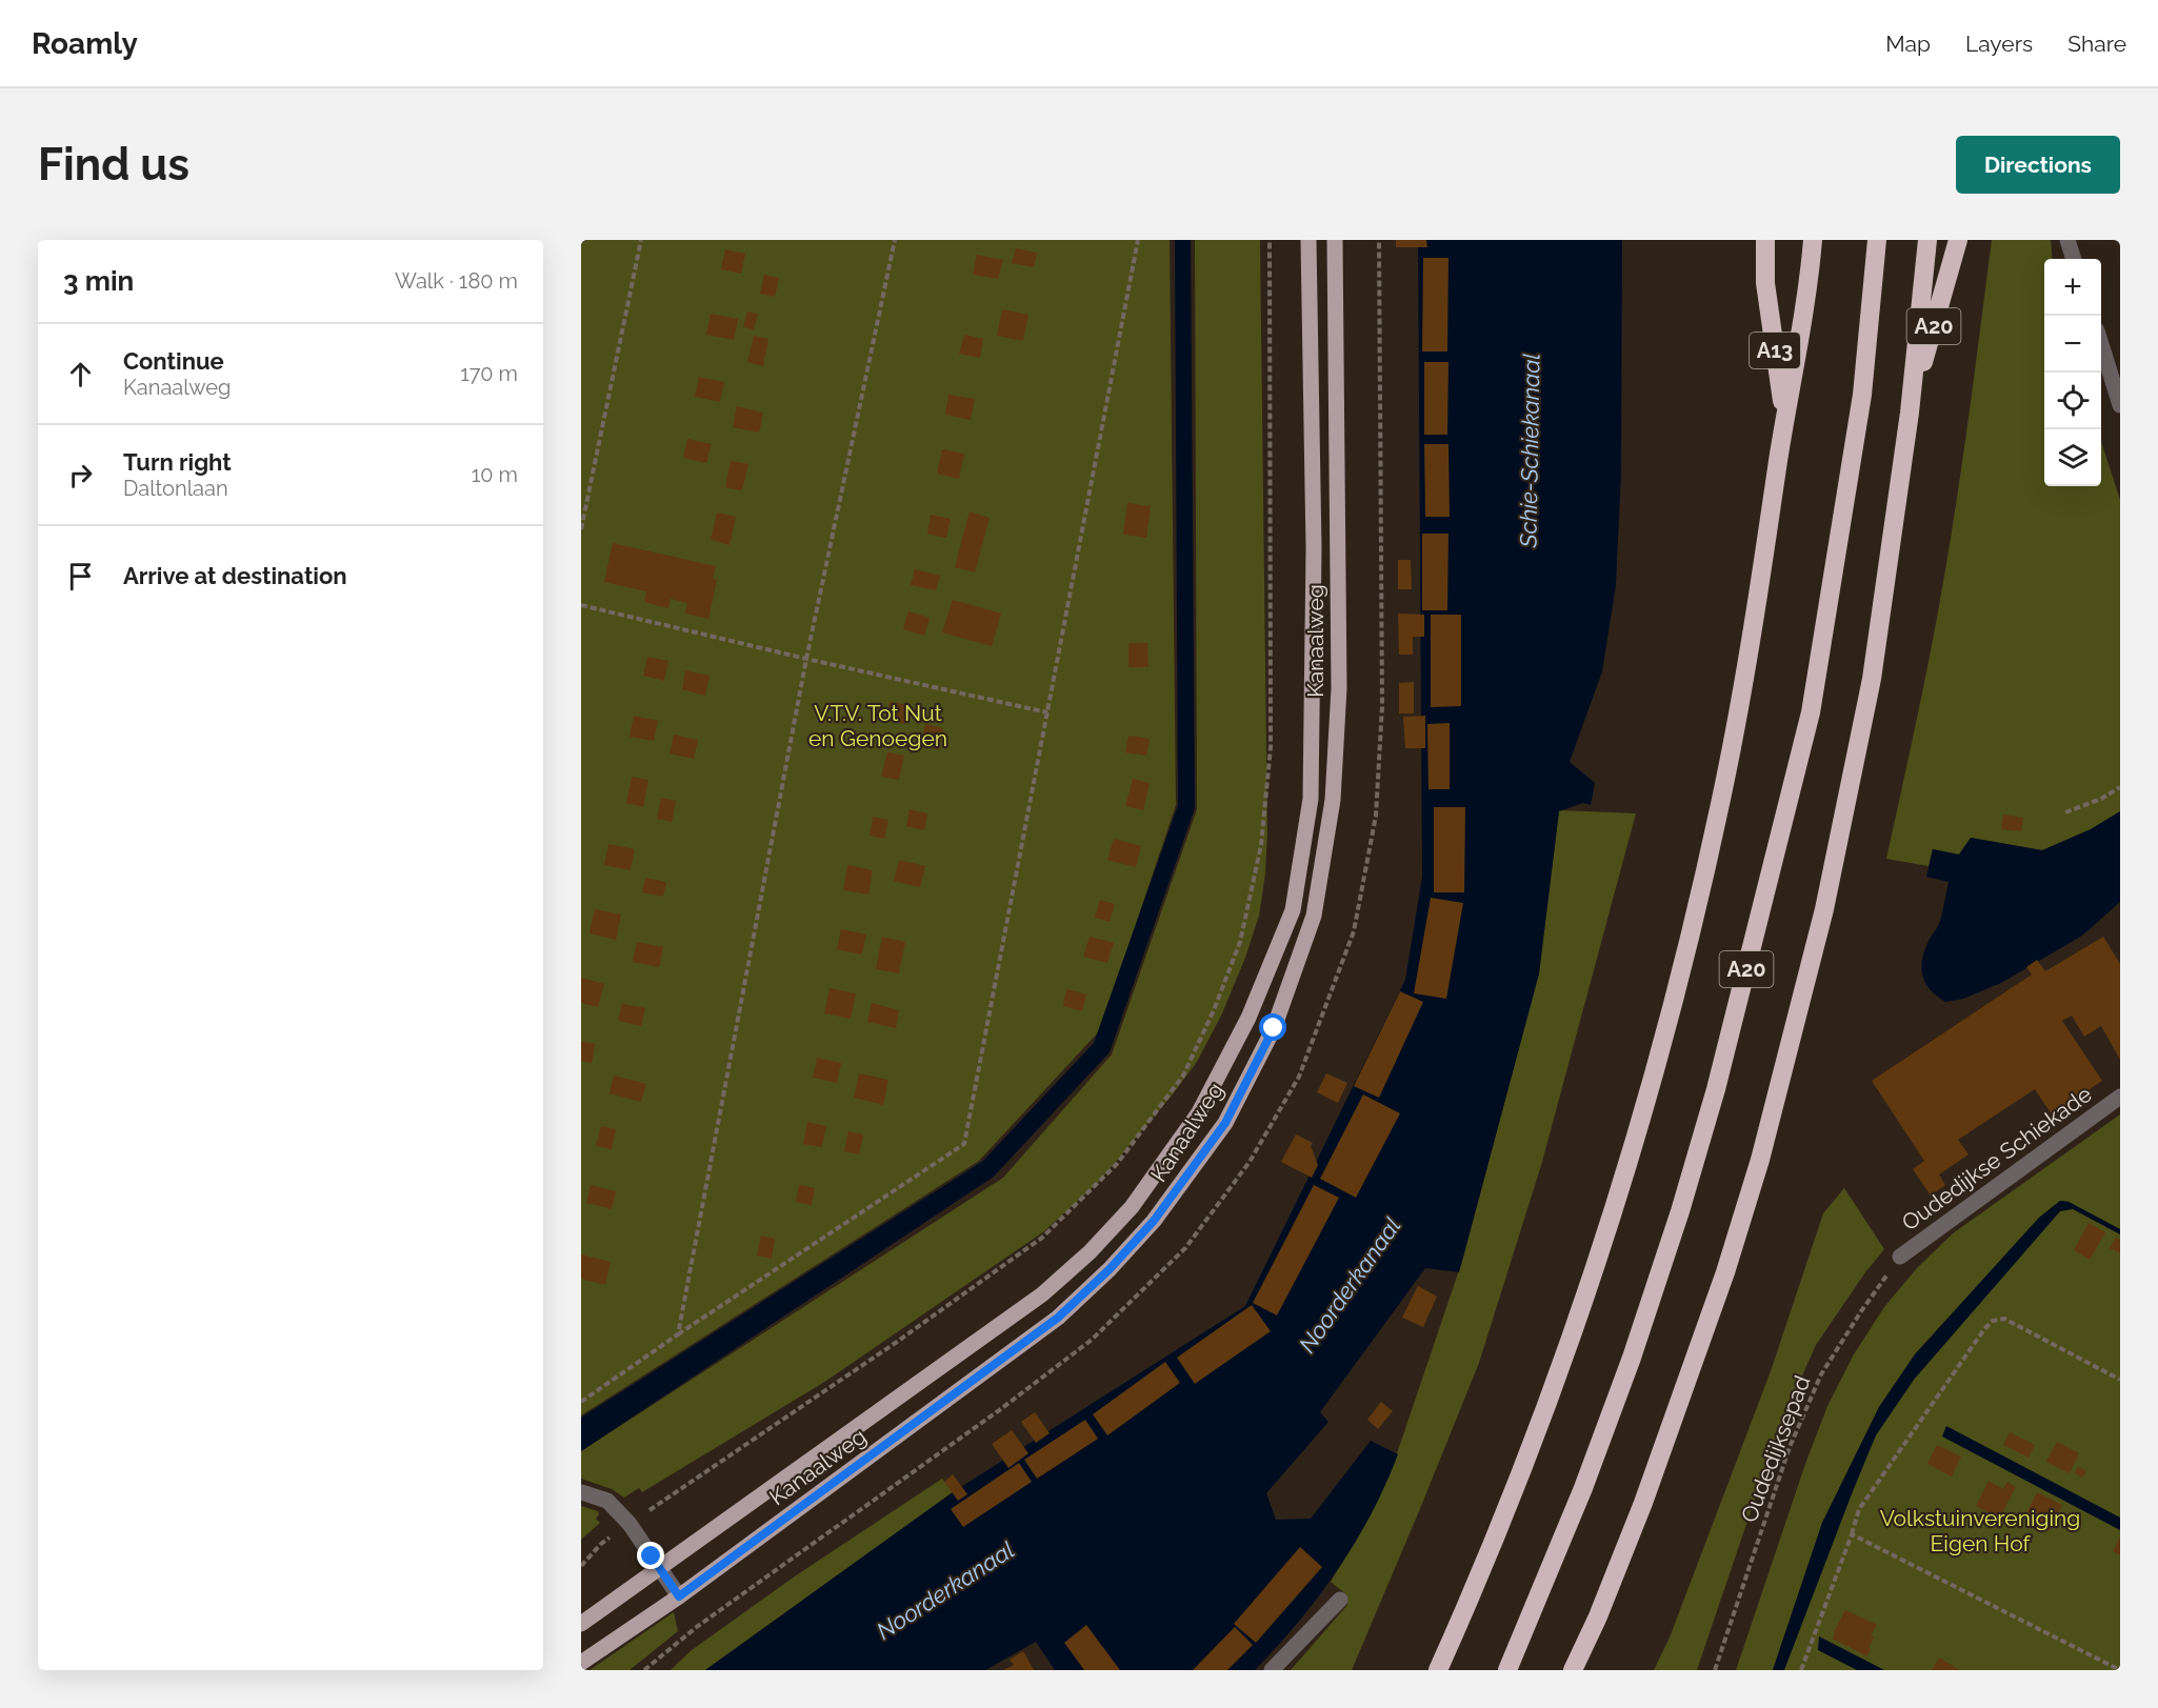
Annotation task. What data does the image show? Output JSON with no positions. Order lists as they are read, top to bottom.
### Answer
{
  "streets": {
    "highway": ["A20", "A13"],
    "main road": ["Kanaalweg"],
    "street": ["Oudedijkse Schiekade"],
    "path": ["Oudedijksepad"]
  },
  "crossings": [
    ["Oudedijkse Schiekade", "Oudedijksepad"]
  ],
  "water": ["Schie-Schiekanaal", "Noorderkanaal"],
  "parks": ["V.T.V. Tot Nut en Genoegen", "Volkstuinvereniging Eigen Hof"],
  "page": {
    "header": "Roamly",
    "nav": ["Map", "Layers", "Share"],
    "buttons": "Directions",
    "title": "Find us",
    "heading": ["3 min", "Walk · 180 m"],
    "map_buttons": ["+", "−"],
    "list": [
      ["Continue", "Kanaalweg", "170 m"],
      ["Turn right", "Daltonlaan", "10 m"],
      "Arrive at destination"
    ]
  }
}
